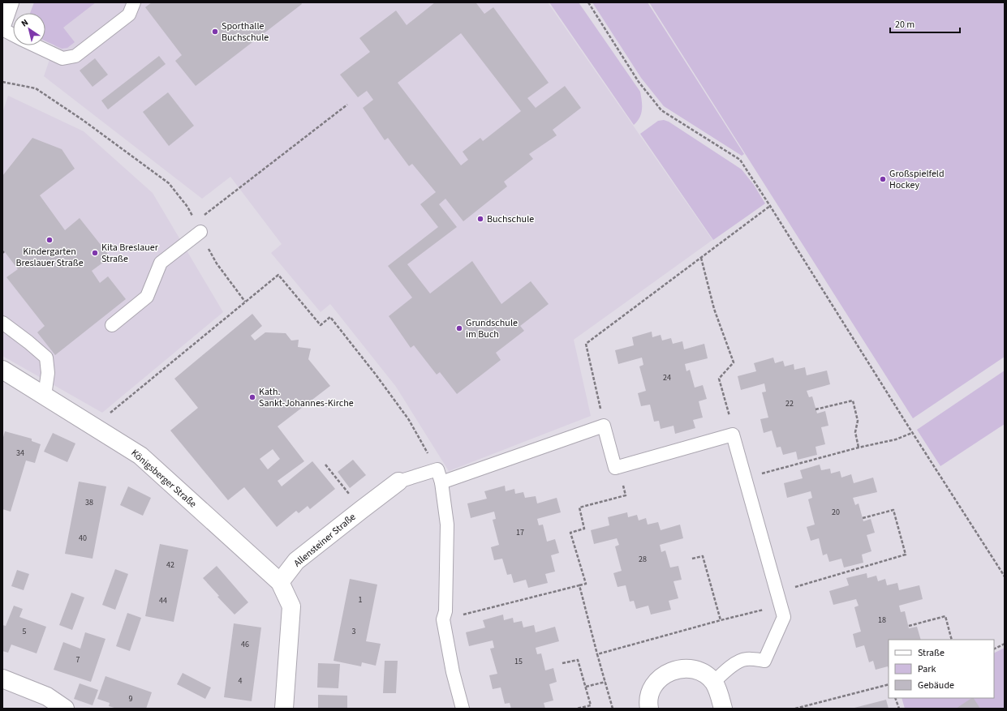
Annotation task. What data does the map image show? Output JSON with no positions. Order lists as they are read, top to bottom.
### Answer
{
  "streets": {
    "street": ["Königsberger Straße", "Allensteiner Straße"]
  },
  "crossings": [
    ["Königsberger Straße", "Allensteiner Straße"]
  ],
  "places": [
    "Sporthalle Buchschule",
    "Großspielfeld Hockey",
    "Buchschule",
    "Kindergarten Breslauer Straße",
    "Kita Breslauer Straße",
    "Grundschule im Buch",
    "Kath. Sankt-Johannes-Kirche"
  ],
  "house_numbers": [
    "24",
    "22",
    "34",
    "38",
    "20",
    "17",
    "40",
    "28",
    "42",
    "1",
    "44",
    "18",
    "5",
    "3",
    "46",
    "7",
    "15",
    "4",
    "9"
  ],
  "legend": ["Straße", "Park", "Gebäude"],
  "scale_bar": "20 m",
  "north": "top left"
}
